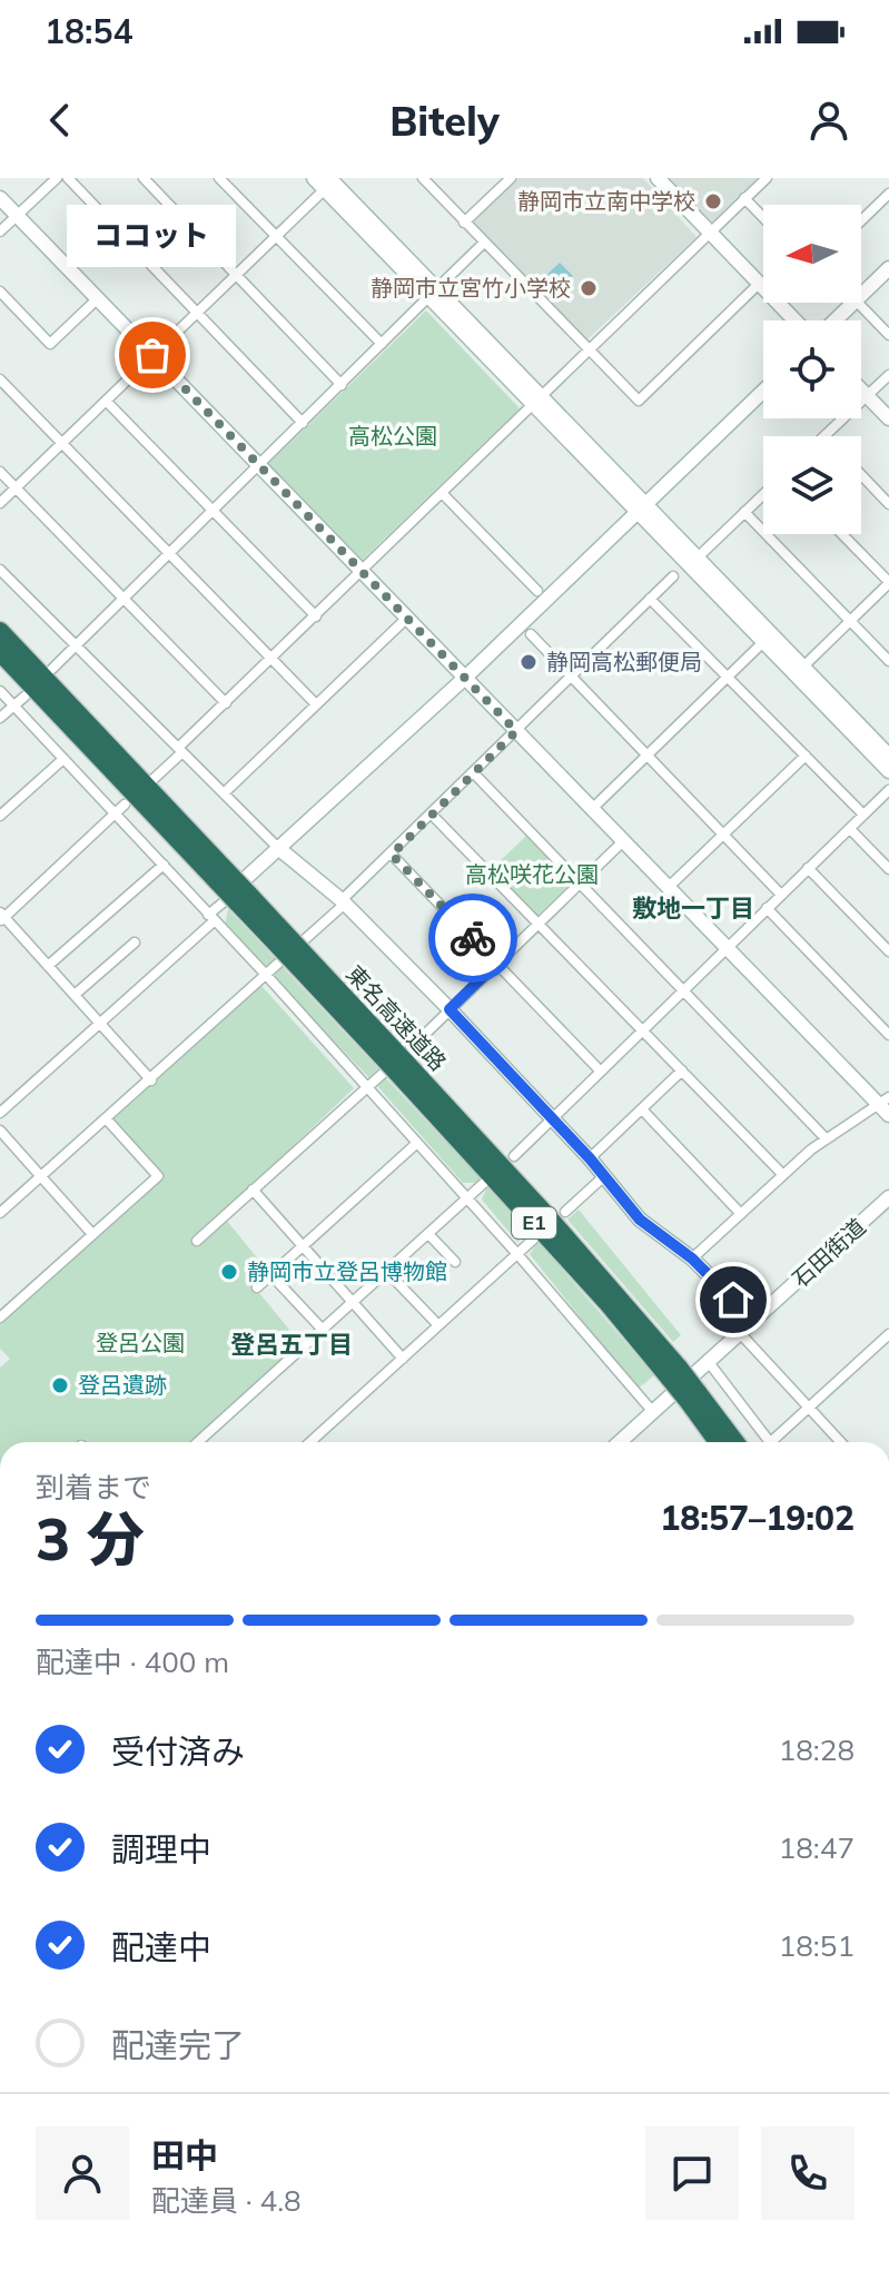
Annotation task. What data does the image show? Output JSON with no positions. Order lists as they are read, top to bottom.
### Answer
{
  "streets": {
    "highway": ["東名高速道路", "E1"],
    "street": ["石田街道"]
  },
  "districts": ["敷地一丁目", "登呂五丁目"],
  "parks": ["高松公園", "高松咲花公園", "登呂公園"],
  "places": [
    "静岡市立南中学校",
    "静岡市立宮竹小学校",
    "ココット",
    "静岡高松郵便局",
    "静岡市立登呂博物館",
    "登呂遺跡"
  ],
  "north": "left",
  "page": {
    "status": "18:54",
    "header": "Bitely",
    "bubble": "ココット",
    "heading": ["3 分", "到着まで", "18:57–19:02"],
    "panel": ["田中", "配達員 · 4.8"],
    "bar": "配達中 · 400 m",
    "list": [
      ["受付済み", "18:28"],
      ["調理中", "18:47"],
      ["配達中", "18:51"],
      "配達完了"
    ]
  }
}
